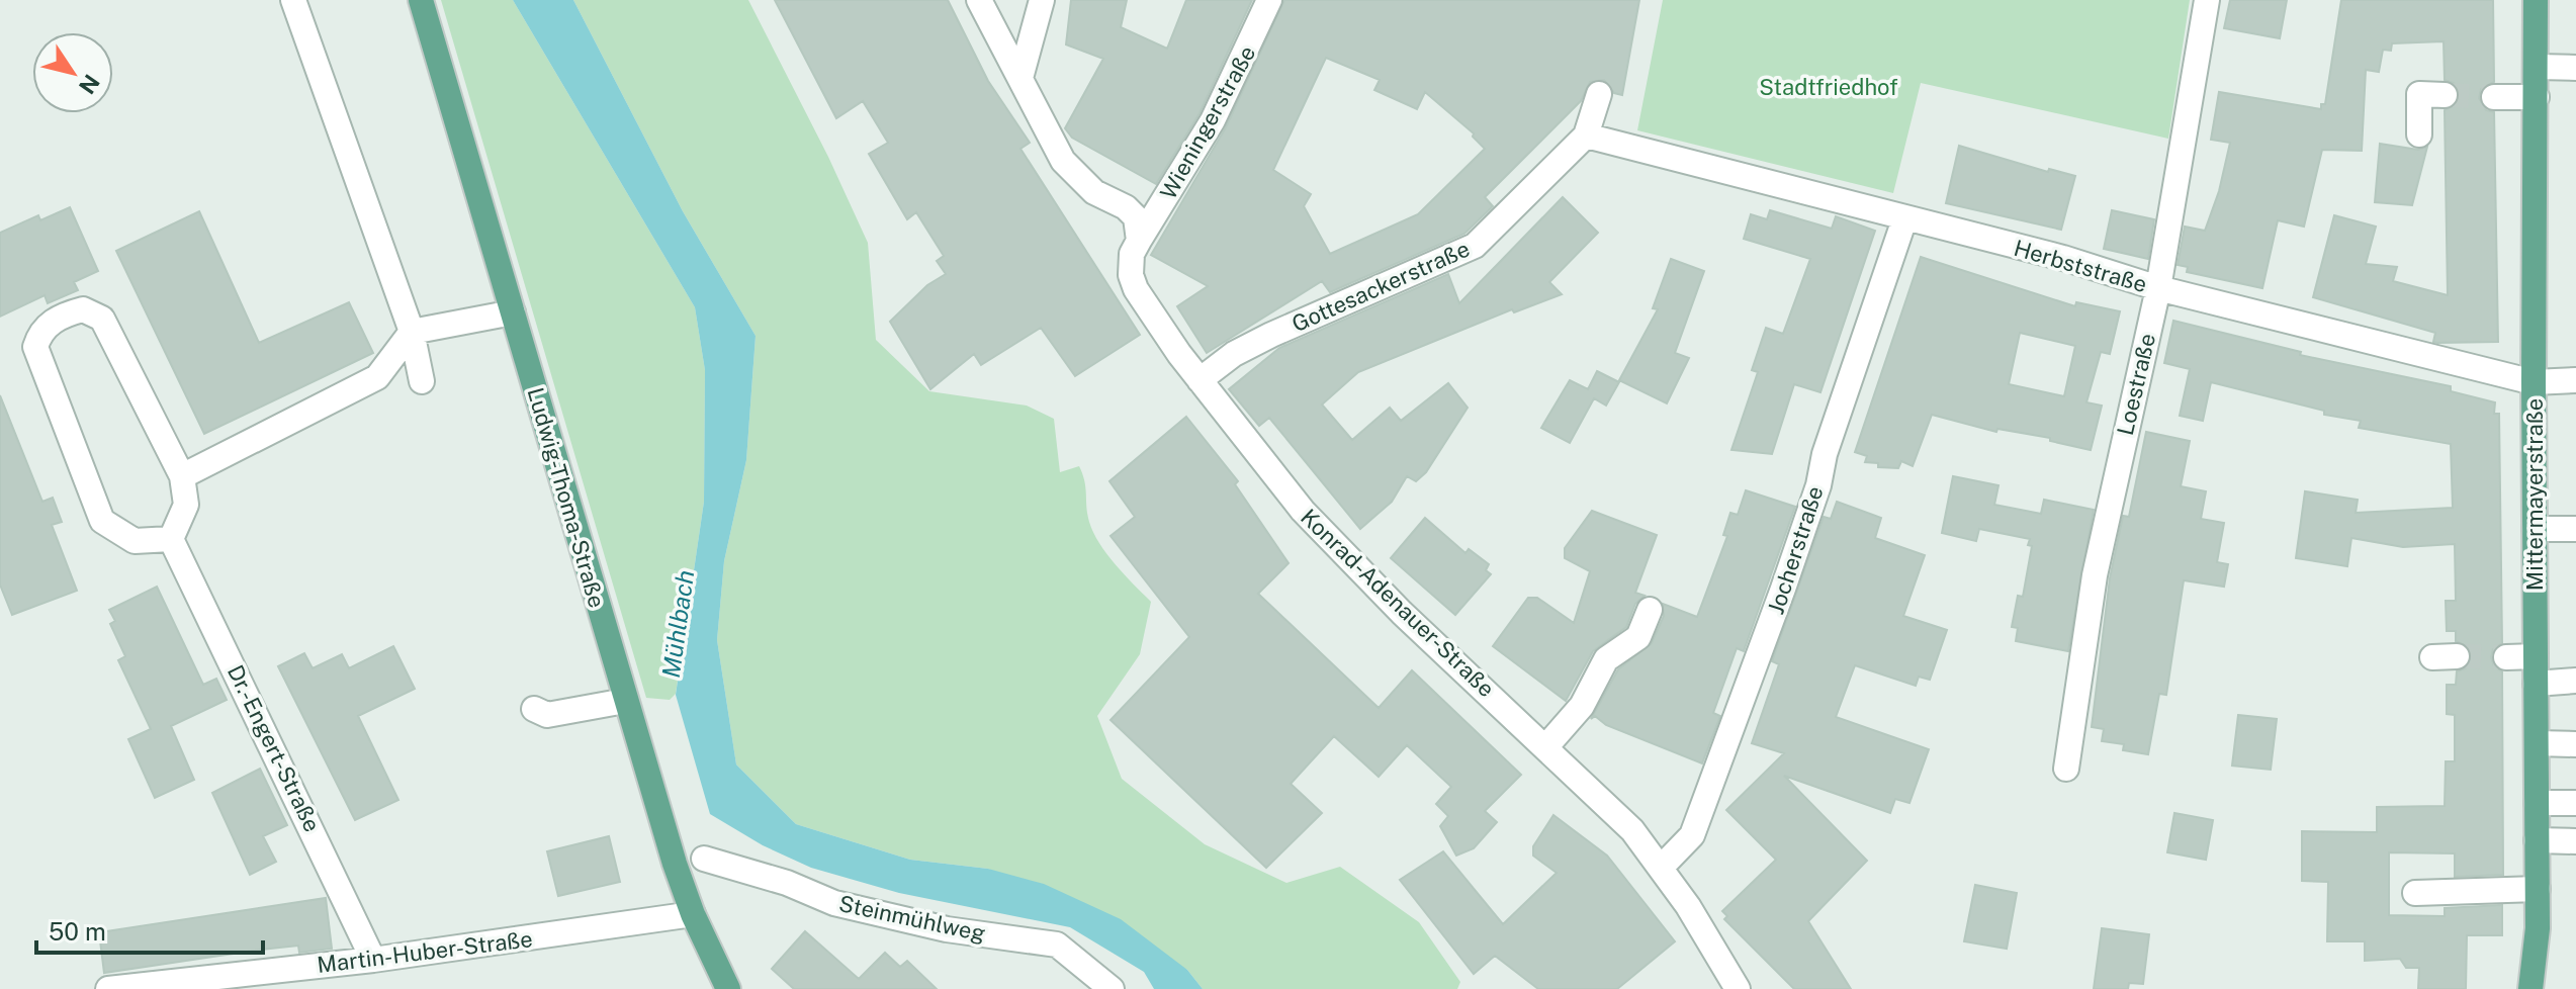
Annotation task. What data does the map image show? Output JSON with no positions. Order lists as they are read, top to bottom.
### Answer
{
  "streets": {
    "main road": ["Mittermayerstraße", "Ludwig-Thoma-Straße"],
    "street": [
      "Wieningerstraße",
      "Herbststraße",
      "Gottesackerstraße",
      "Loestraße",
      "Jocherstraße",
      "Konrad-Adenauer-Straße",
      "Dr.-Engert-Straße",
      "Steinmühlweg",
      "Martin-Huber-Straße"
    ]
  },
  "crossings": [
    ["Wieningerstraße", "Konrad-Adenauer-Straße"],
    ["Herbststraße", "Gottesackerstraße"],
    ["Herbststraße", "Loestraße"],
    ["Herbststraße", "Mittermayerstraße"],
    ["Herbststraße", "Jocherstraße"],
    ["Gottesackerstraße", "Konrad-Adenauer-Straße"],
    ["Ludwig-Thoma-Straße", "Martin-Huber-Straße"],
    ["Jocherstraße", "Konrad-Adenauer-Straße"],
    ["Dr.-Engert-Straße", "Martin-Huber-Straße"]
  ],
  "water": ["Mühlbach"],
  "parks": ["Stadtfriedhof"],
  "scale_bar": "50 m",
  "north": "bottom right"
}
